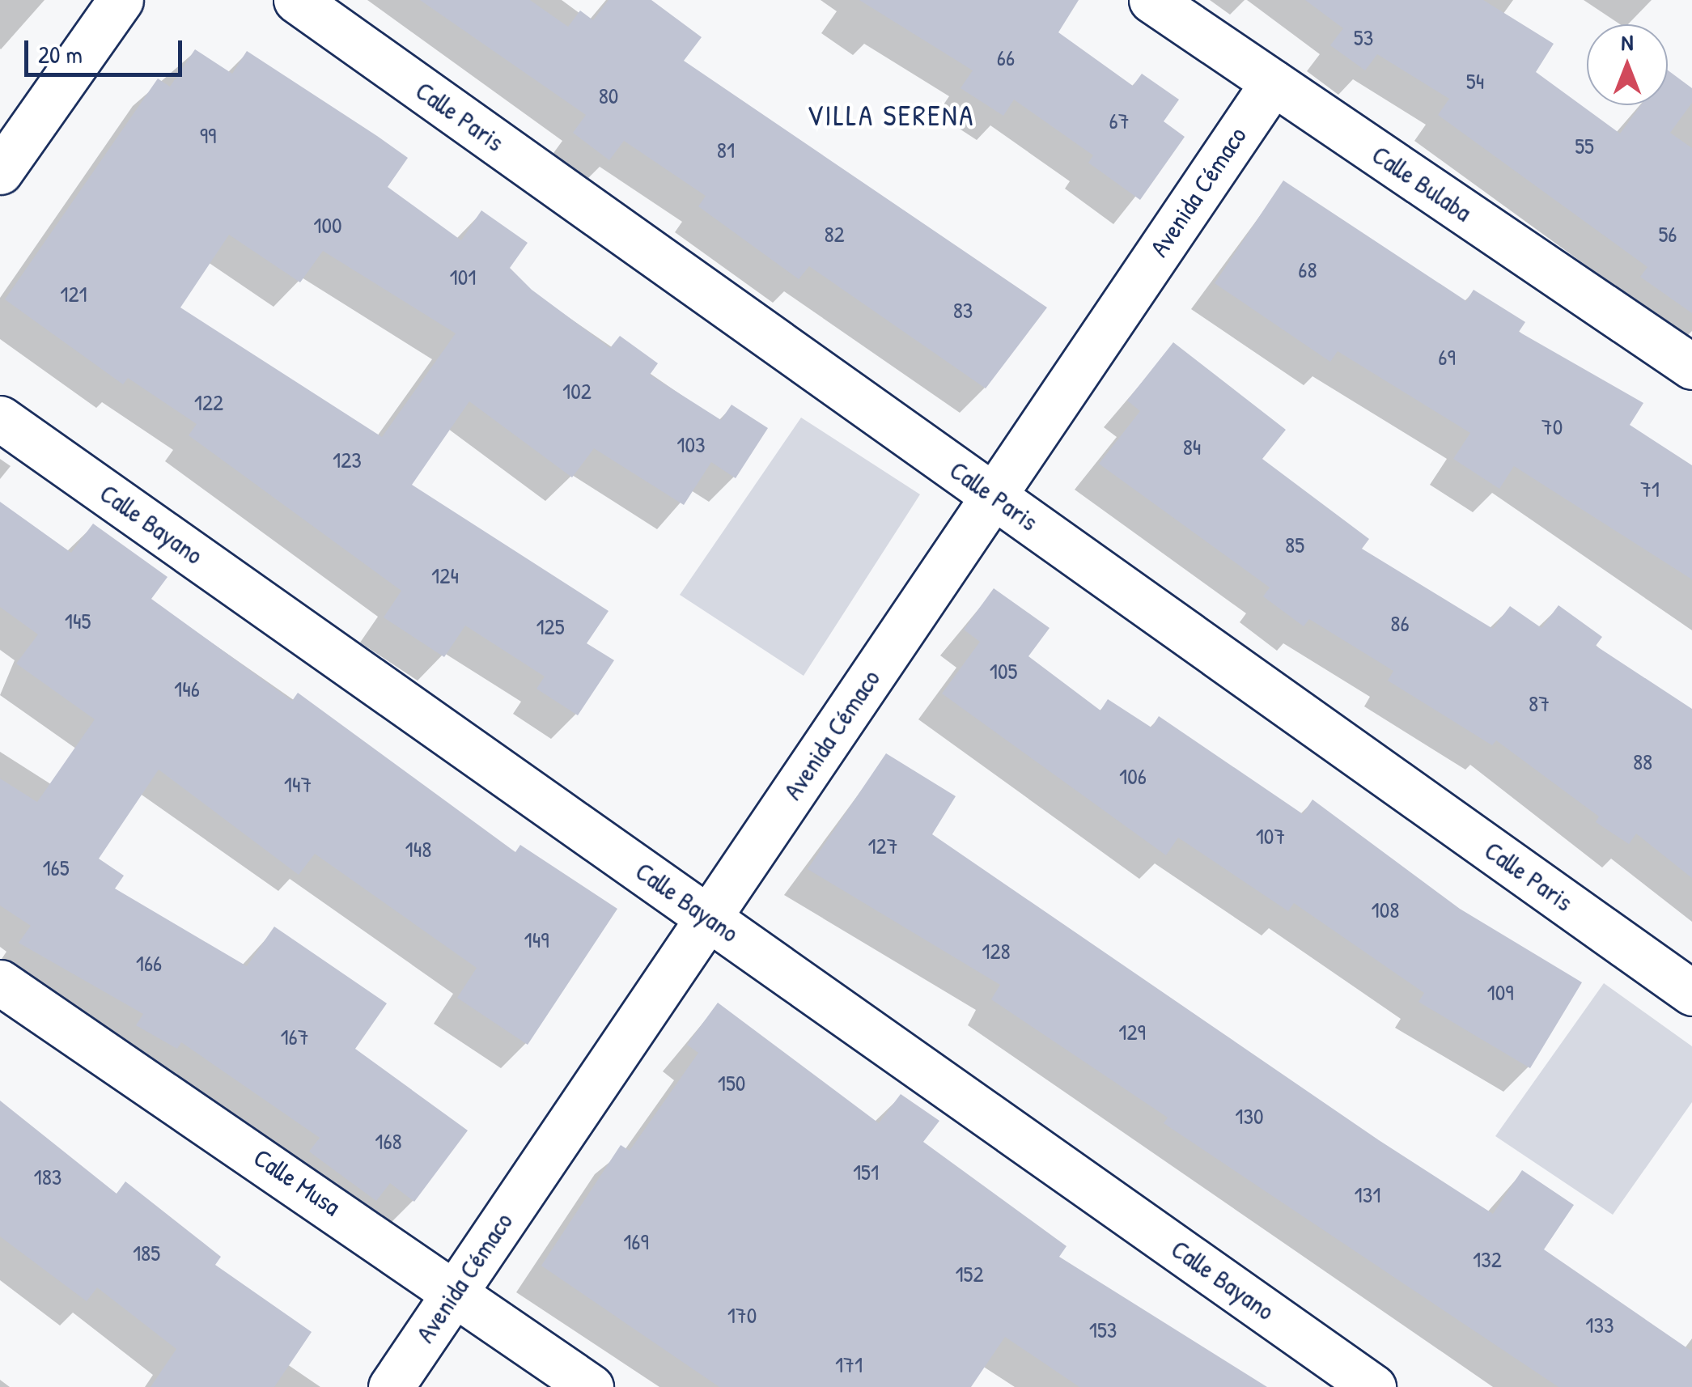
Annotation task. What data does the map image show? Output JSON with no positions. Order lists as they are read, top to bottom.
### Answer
{
  "streets": {
    "street": [
      "Calle Paris",
      "Calle Bulaba",
      "Avenida Cémaco",
      "Calle Bayano",
      "Calle Musa"
    ]
  },
  "crossings": [
    ["Calle Paris", "Avenida Cémaco"],
    ["Calle Bulaba", "Avenida Cémaco"],
    ["Avenida Cémaco", "Calle Bayano"],
    ["Avenida Cémaco", "Calle Musa"]
  ],
  "districts": ["VILLA SERENA"],
  "house_numbers": [
    "53",
    "66",
    "54",
    "80",
    "67",
    "99",
    "55",
    "81",
    "100",
    "82",
    "56",
    "68",
    "101",
    "121",
    "83",
    "69",
    "102",
    "122",
    "70",
    "103",
    "84",
    "123",
    "71",
    "85",
    "124",
    "145",
    "86",
    "125",
    "105",
    "146",
    "87",
    "88",
    "106",
    "147",
    "107",
    "127",
    "148",
    "165",
    "108",
    "149",
    "128",
    "166",
    "109",
    "129",
    "167",
    "150",
    "130",
    "168",
    "151",
    "183",
    "131",
    "169",
    "185",
    "132",
    "152",
    "170",
    "133",
    "153",
    "171"
  ],
  "scale_bar": "20 m",
  "north": "top"
}
